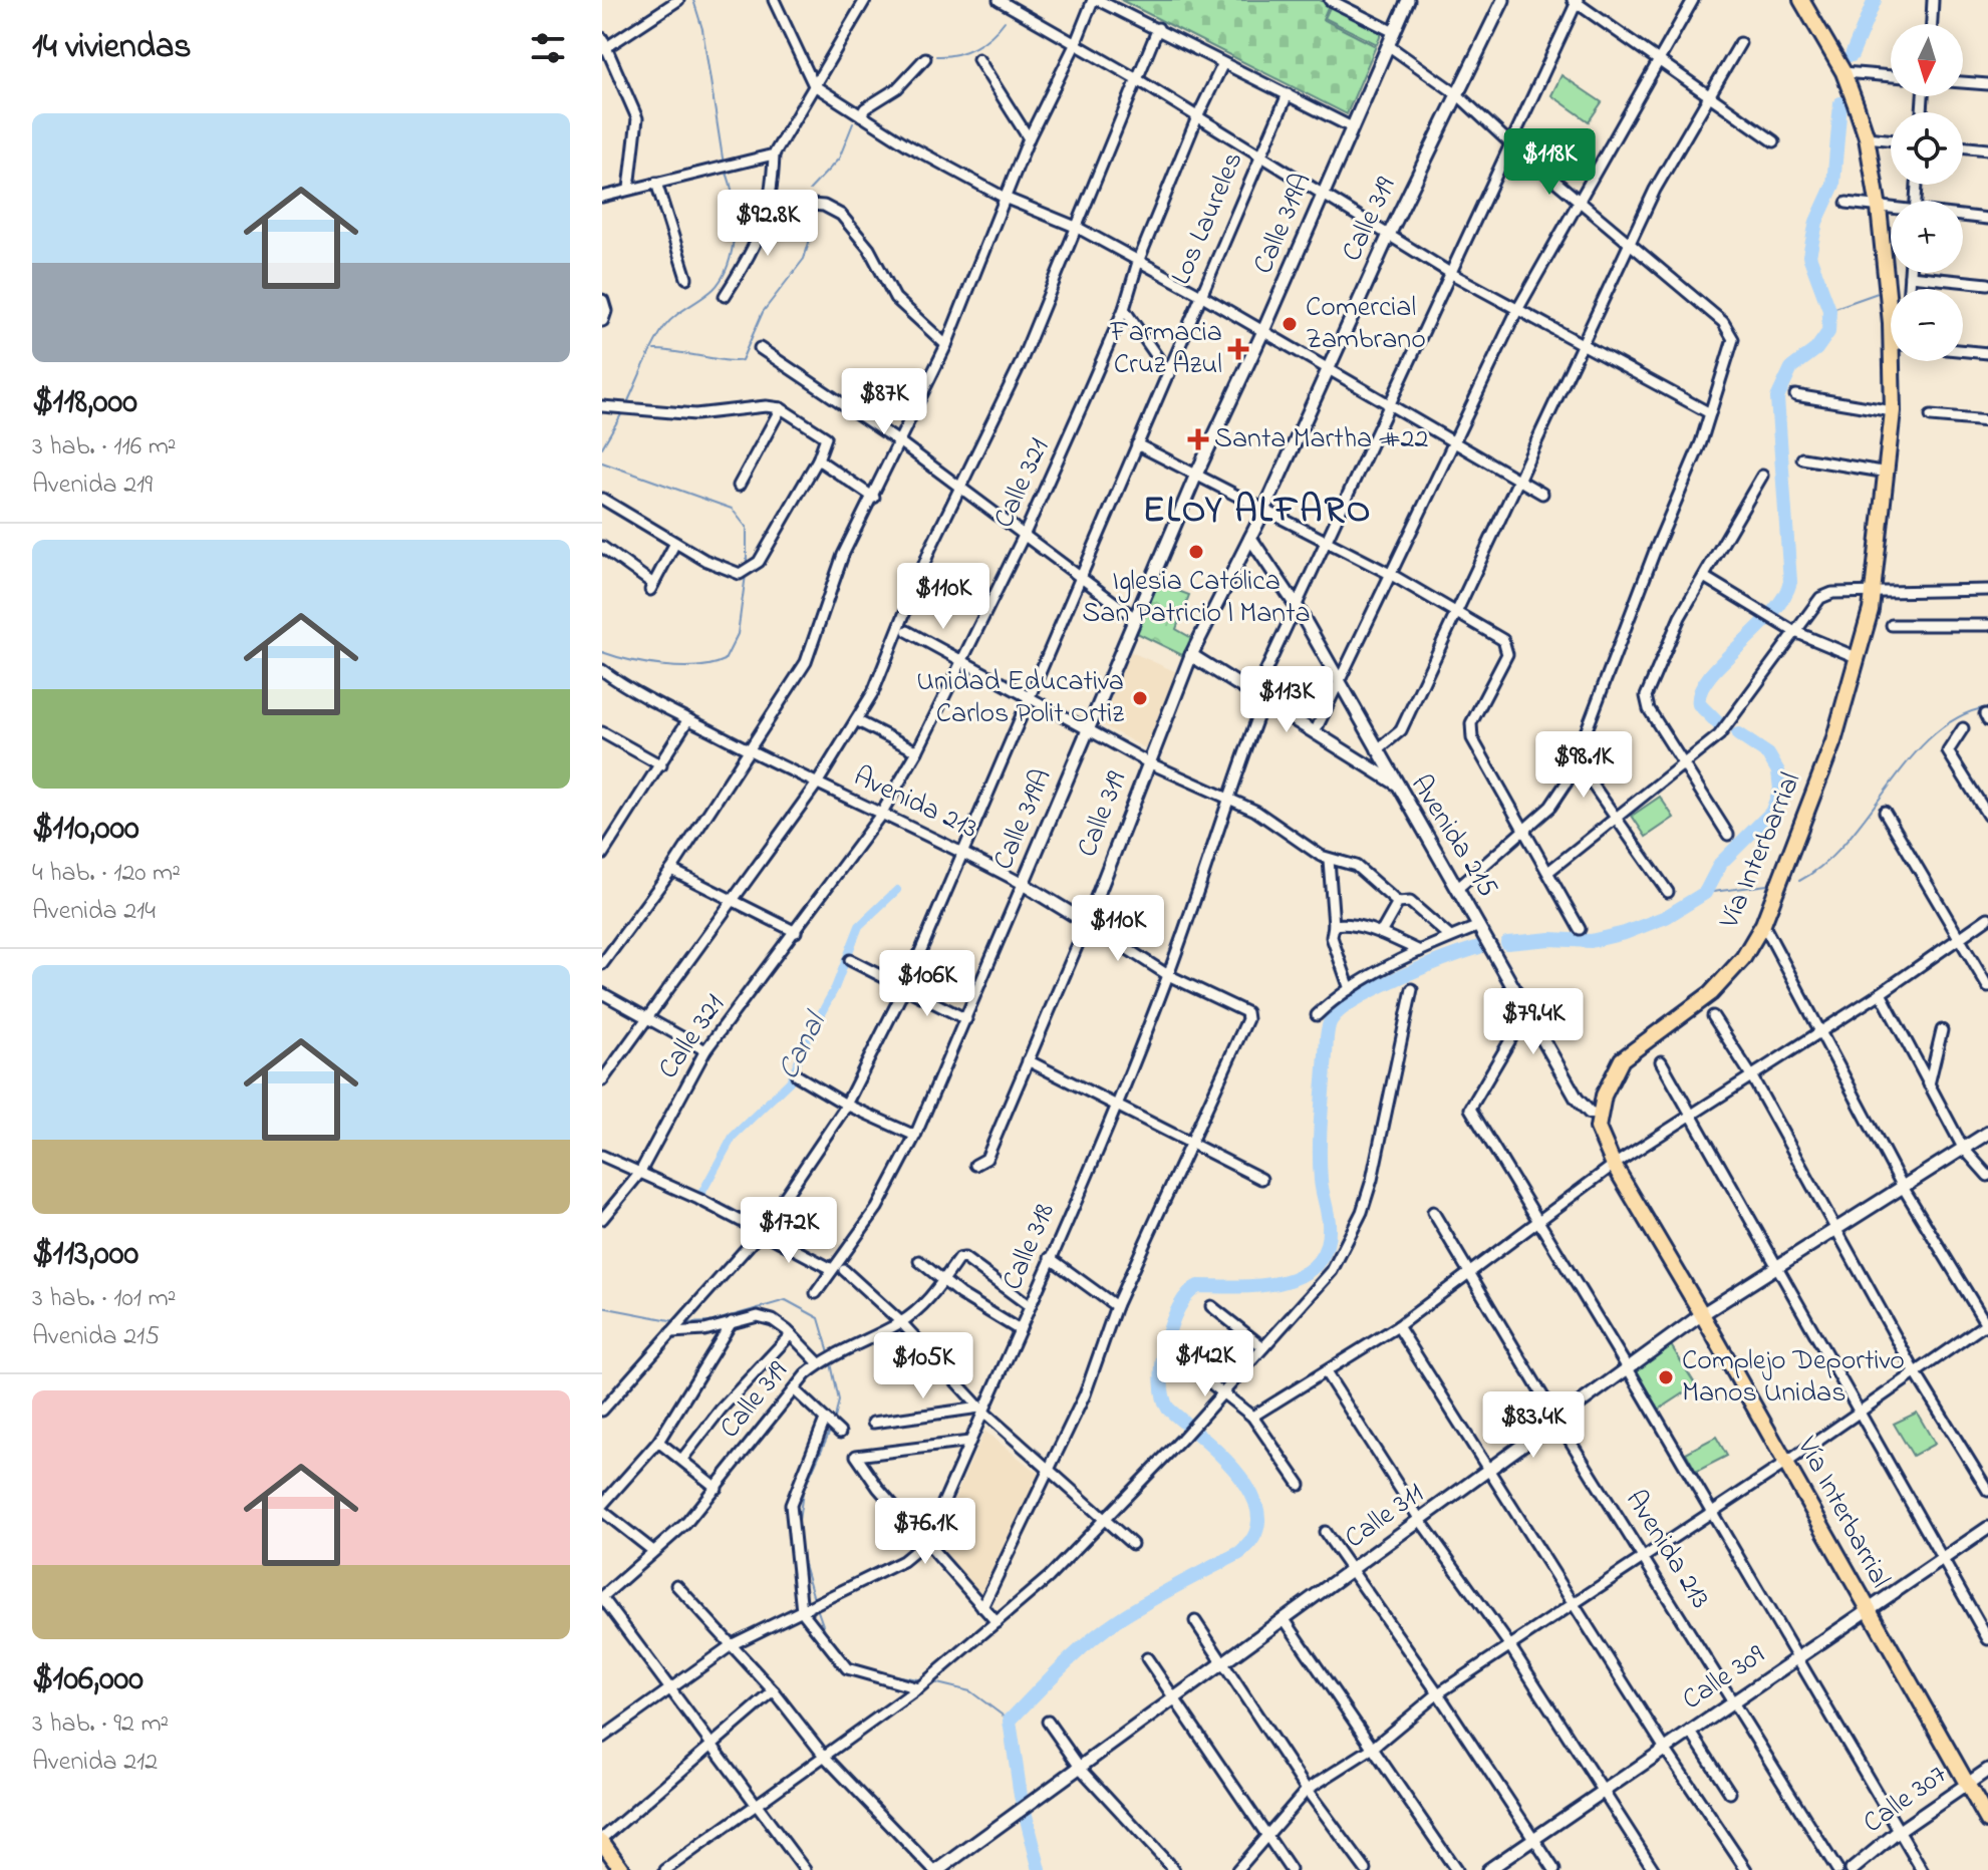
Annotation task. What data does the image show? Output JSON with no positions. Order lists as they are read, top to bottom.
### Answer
{
  "streets": {
    "main road": ["Vía Interbarrial"],
    "street": [
      "Los Laureles",
      "Calle 319",
      "Calle 319A",
      "Calle 321",
      "Avenida 213",
      "Avenida 215",
      "Calle 318",
      "Calle 311",
      "Calle 309",
      "Calle 307"
    ]
  },
  "crossings": [
    ["Los Laureles", "Avenida 213"],
    ["Calle 319", "Avenida 213"],
    ["Calle 319", "Avenida 215"],
    ["Calle 319", "Calle 318"],
    ["Calle 319A", "Avenida 213"],
    ["Calle 321", "Avenida 213"],
    ["Avenida 213", "Calle 318"],
    ["Avenida 213", "Calle 311"],
    ["Avenida 213", "Calle 309"],
    ["Avenida 215", "Vía Interbarrial"],
    ["Avenida 215", "Calle 318"],
    ["Vía Interbarrial", "Calle 311"],
    ["Vía Interbarrial", "Calle 309"],
    ["Vía Interbarrial", "Calle 307"]
  ],
  "districts": ["ELOY ALFARO"],
  "water": ["Canal"],
  "places": {
    "other": [
      "Comercial Zambrano",
      "Iglesia Católica San Patricio | Manta",
      "Unidad Educativa Carlos Polit Ortiz",
      "Complejo Deportivo Manos Unidas"
    ],
    "health": ["Farmacia Cruz Azul", "Santa Martha #22"]
  },
  "north": "bottom",
  "page": {
    "heading": "14 viviendas",
    "map_buttons": ["+", "−"],
    "list": [
      {
        "name": "$118,000",
        "note": "3 hab. · 116 m² · Avenida 219"
      },
      {
        "name": "$110,000",
        "note": "4 hab. · 120 m² · Avenida 214"
      },
      {
        "name": "$113,000",
        "note": "3 hab. · 101 m² · Avenida 215"
      },
      {
        "name": "$106,000",
        "note": "3 hab. · 92 m² · Avenida 212"
      }
    ],
    "price": [
      "$118K",
      "$92.8K",
      "$87K",
      "$110K",
      "$113K",
      "$98.1K",
      "$110K",
      "$106K",
      "$79.4K",
      "$172K",
      "$142K",
      "$105K",
      "$83.4K",
      "$76.1K"
    ]
  }
}
